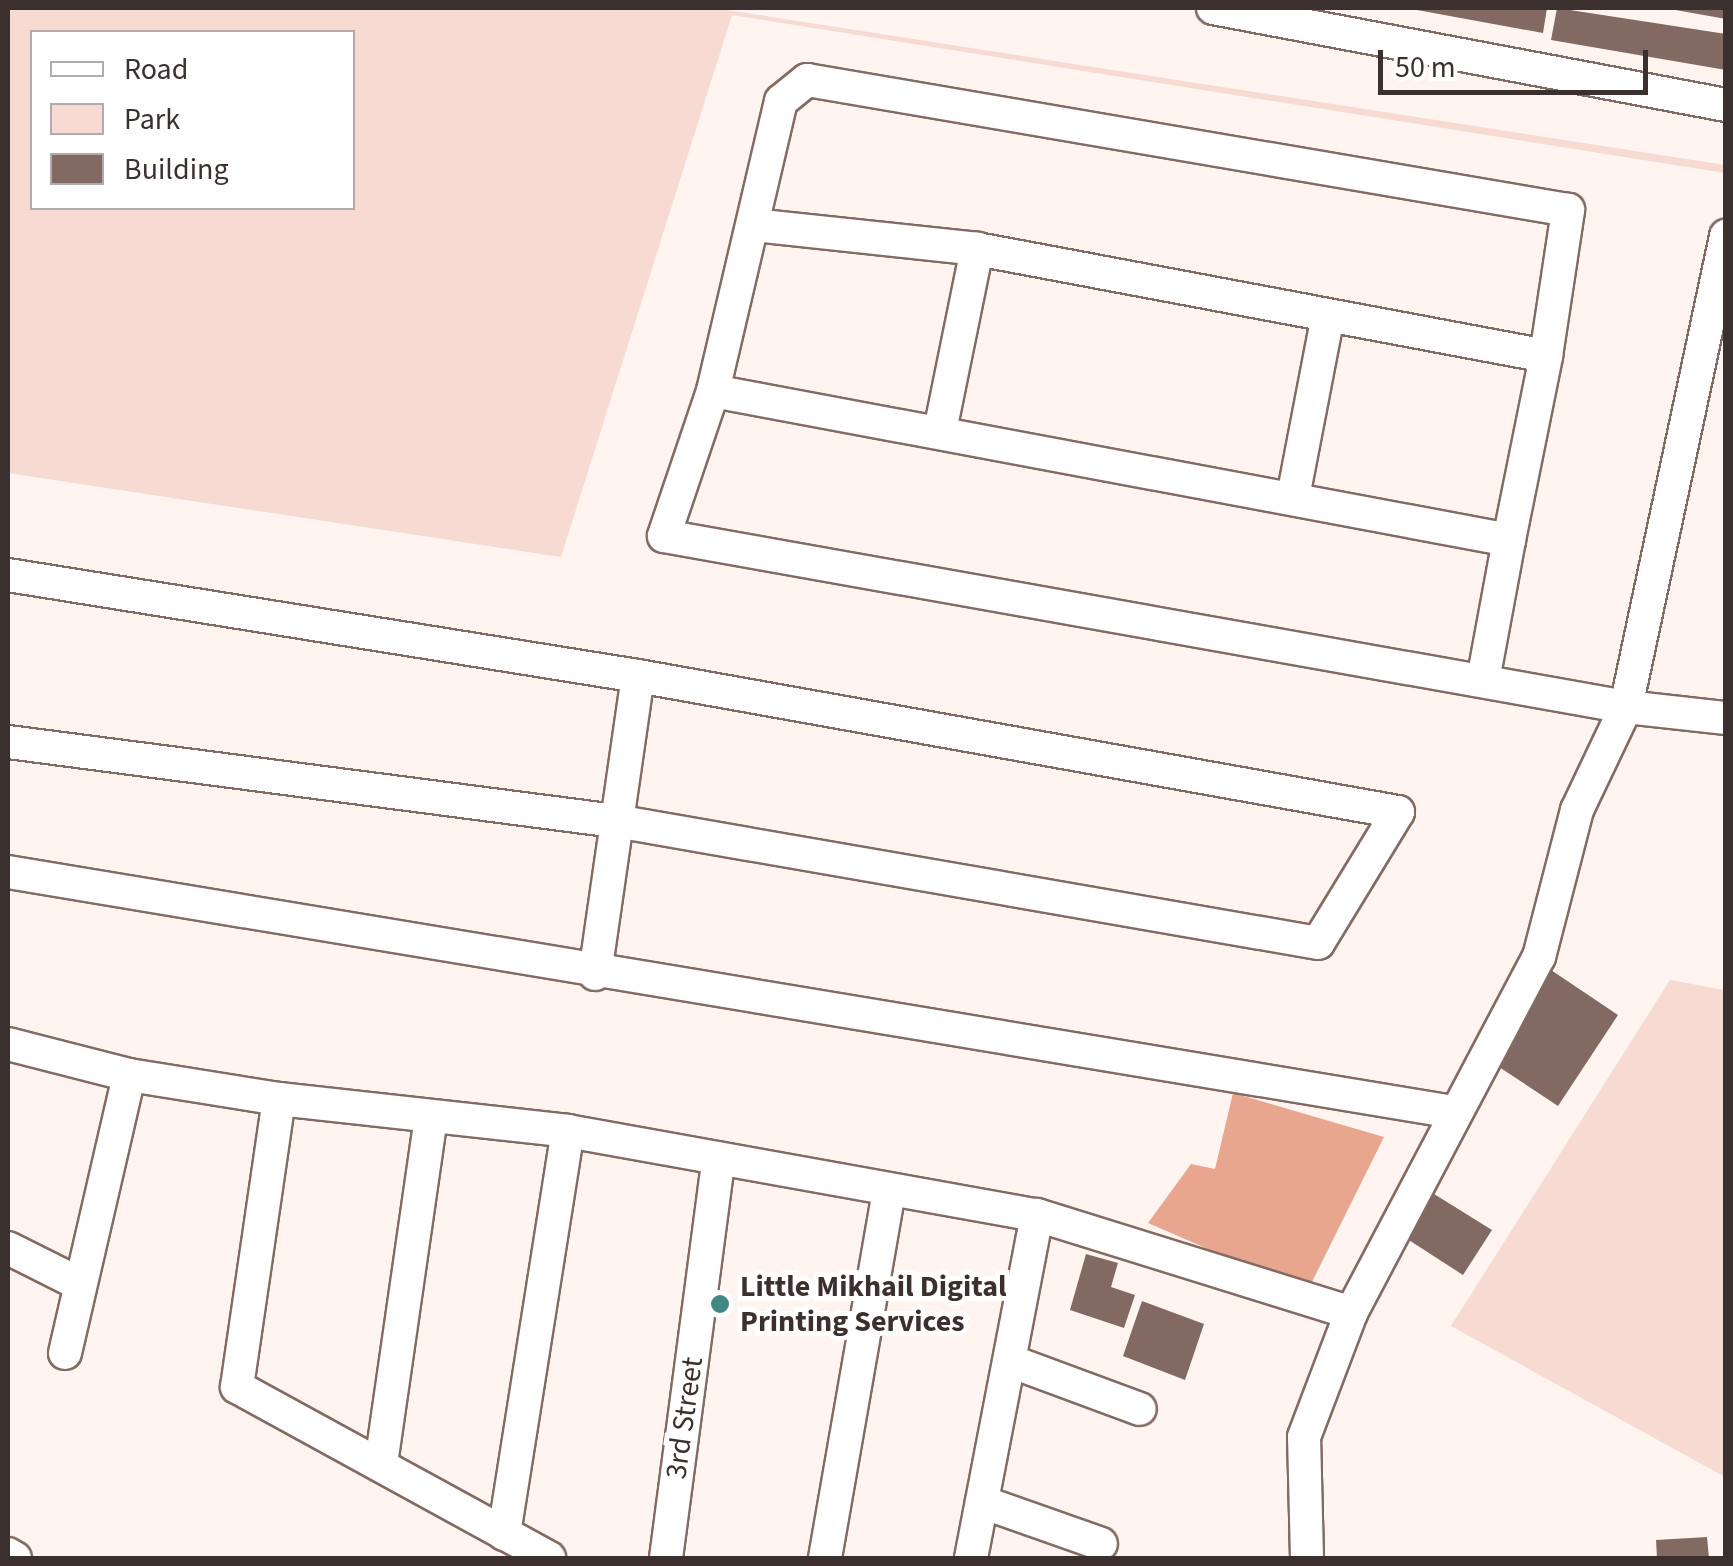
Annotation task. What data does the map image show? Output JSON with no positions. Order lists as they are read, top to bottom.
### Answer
{
  "streets": {
    "street": ["3rd Street"]
  },
  "places": ["Little Mikhail Digital Printing Services"],
  "legend": ["Road", "Park", "Building"],
  "scale_bar": "50 m"
}
